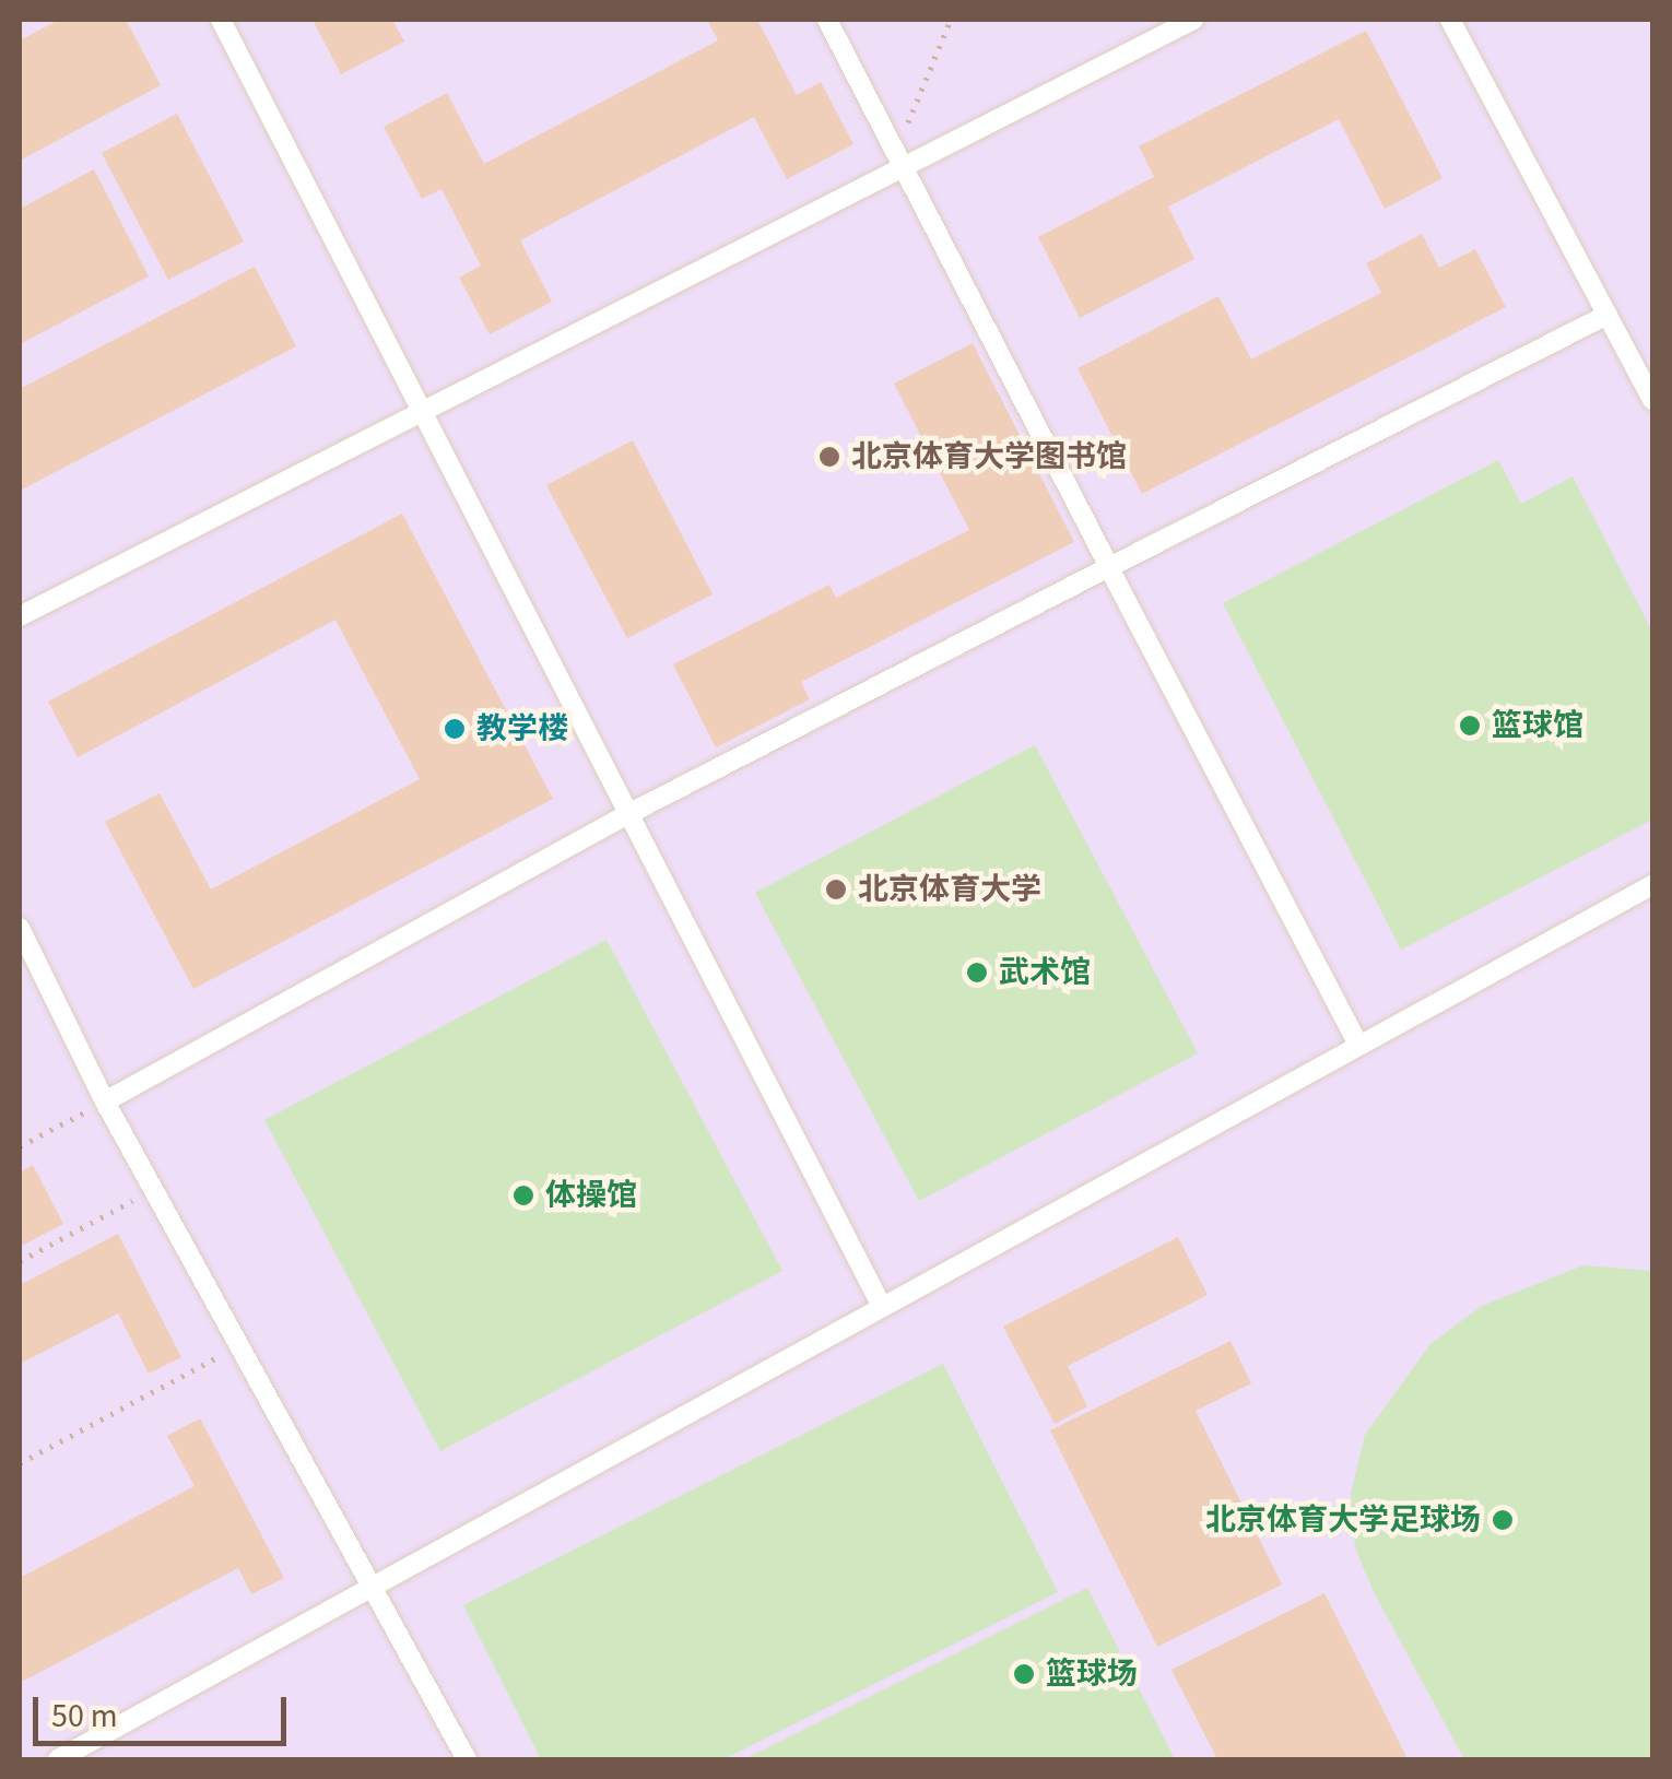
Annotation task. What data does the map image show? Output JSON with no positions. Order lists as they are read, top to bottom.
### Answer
{
  "places": [
    "北京体育大学图书馆",
    "篮球馆",
    "教学楼",
    "北京体育大学",
    "武术馆",
    "体操馆",
    "北京体育大学足球场",
    "篮球场"
  ],
  "scale_bar": "50 m"
}
